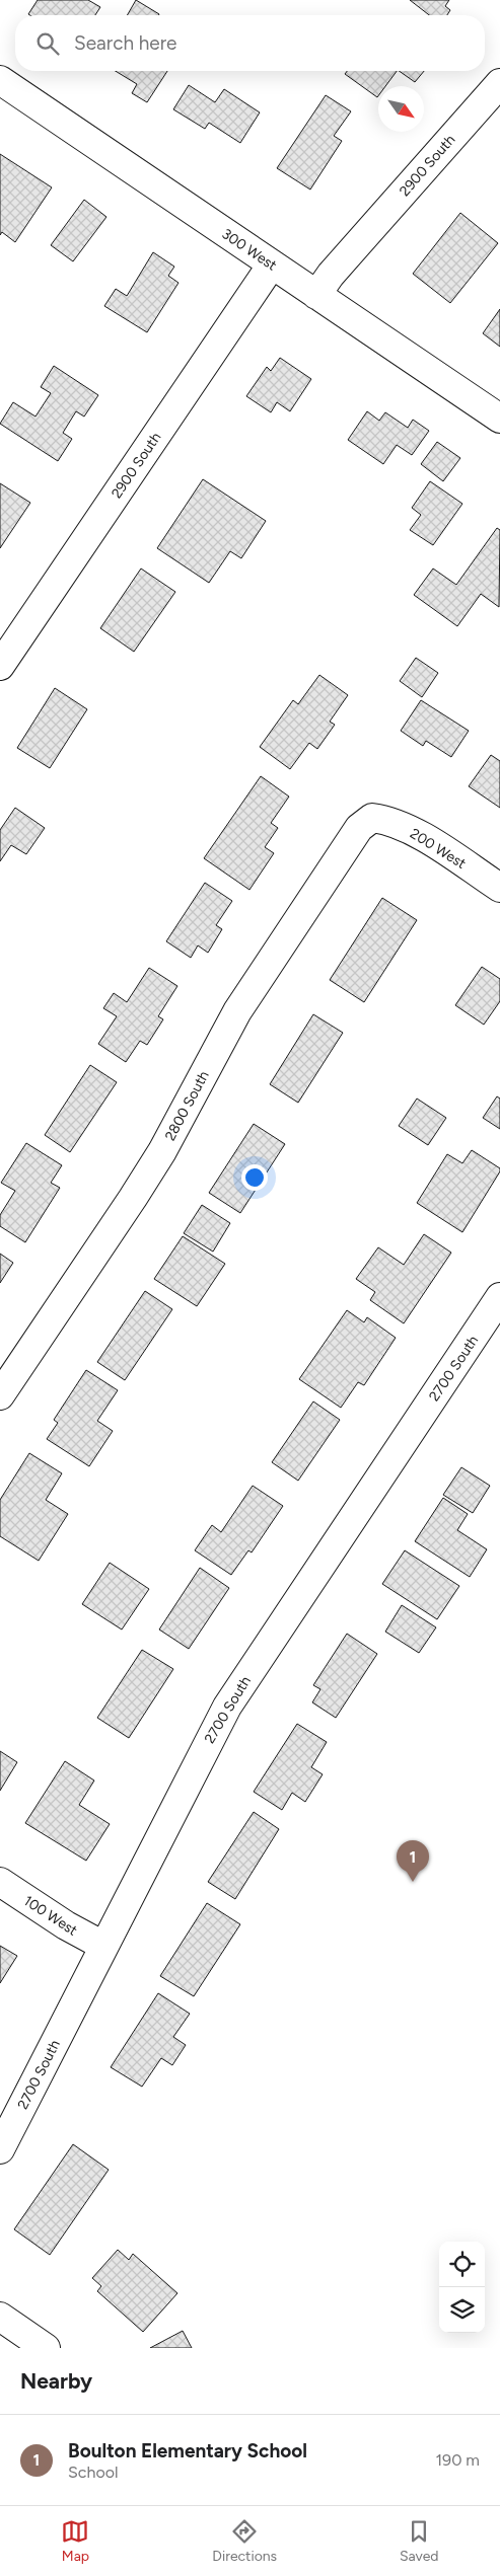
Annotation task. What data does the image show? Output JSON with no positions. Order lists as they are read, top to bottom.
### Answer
{
  "streets": {
    "street": [
      "2900 South",
      "300 West",
      "200 West",
      "2800 South",
      "2700 South",
      "100 West"
    ]
  },
  "crossings": [
    ["2900 South", "300 West"],
    ["200 West", "2800 South"],
    ["2700 South", "100 West"]
  ],
  "north": "bottom right",
  "page": {
    "search": "Search here",
    "pins": "1",
    "heading": "Nearby",
    "list": [
      {
        "mark": "1",
        "name": "Boulton Elementary School",
        "note": "School",
        "value": "190 m"
      }
    ],
    "nav": ["Map", "Directions", "Saved"]
  }
}
